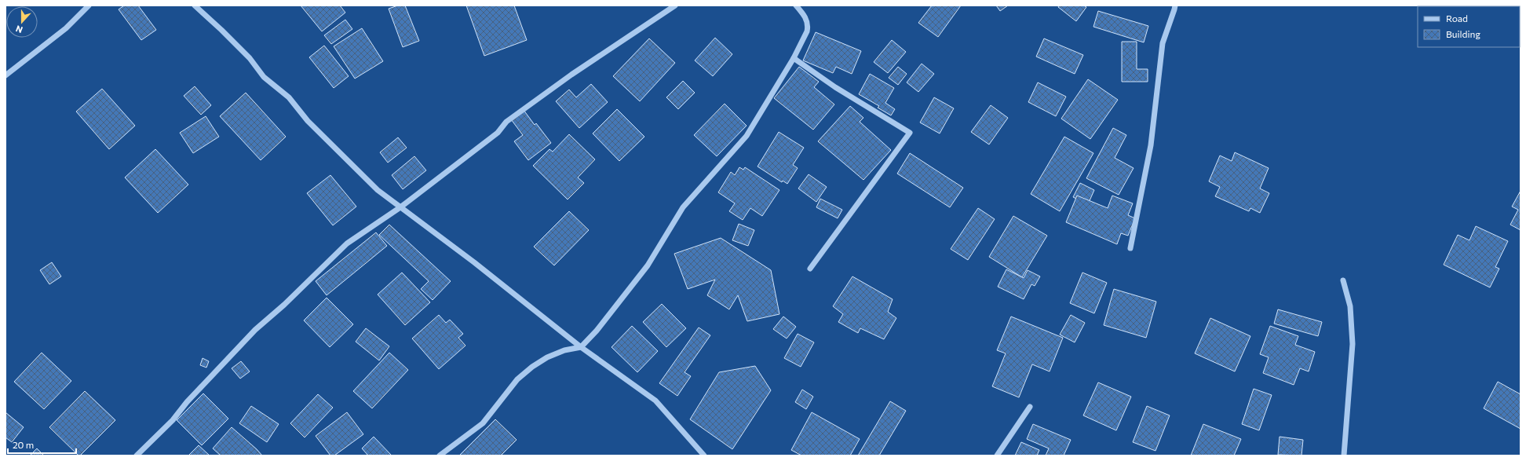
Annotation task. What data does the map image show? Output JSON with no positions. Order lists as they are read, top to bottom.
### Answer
{
  "legend": ["Road", "Building"],
  "scale_bar": "20 m",
  "north": "bottom"
}
